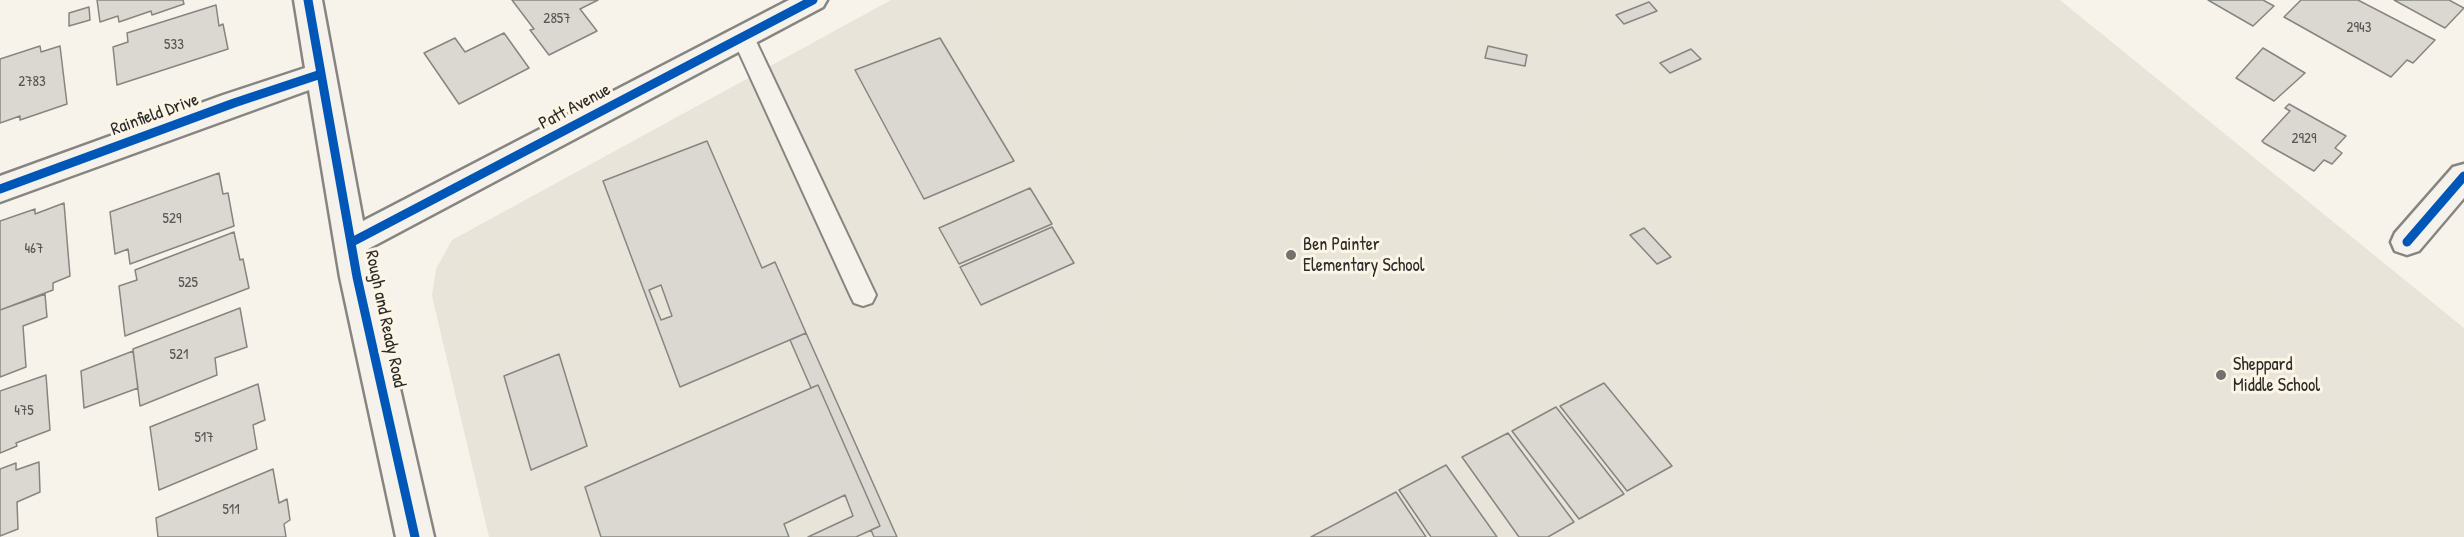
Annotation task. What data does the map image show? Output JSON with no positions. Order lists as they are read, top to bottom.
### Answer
{
  "streets": {
    "street": ["Patt Avenue", "Rainfield Drive", "Rough and Ready Road"]
  },
  "crossings": [
    ["Patt Avenue", "Rough and Ready Road"],
    ["Rainfield Drive", "Rough and Ready Road"]
  ],
  "places": ["Ben Painter Elementary School", "Sheppard Middle School"],
  "house_numbers": [
    "2857",
    "2943",
    "533",
    "2783",
    "2929",
    "529",
    "467",
    "525",
    "521",
    "475",
    "517",
    "511"
  ]
}
